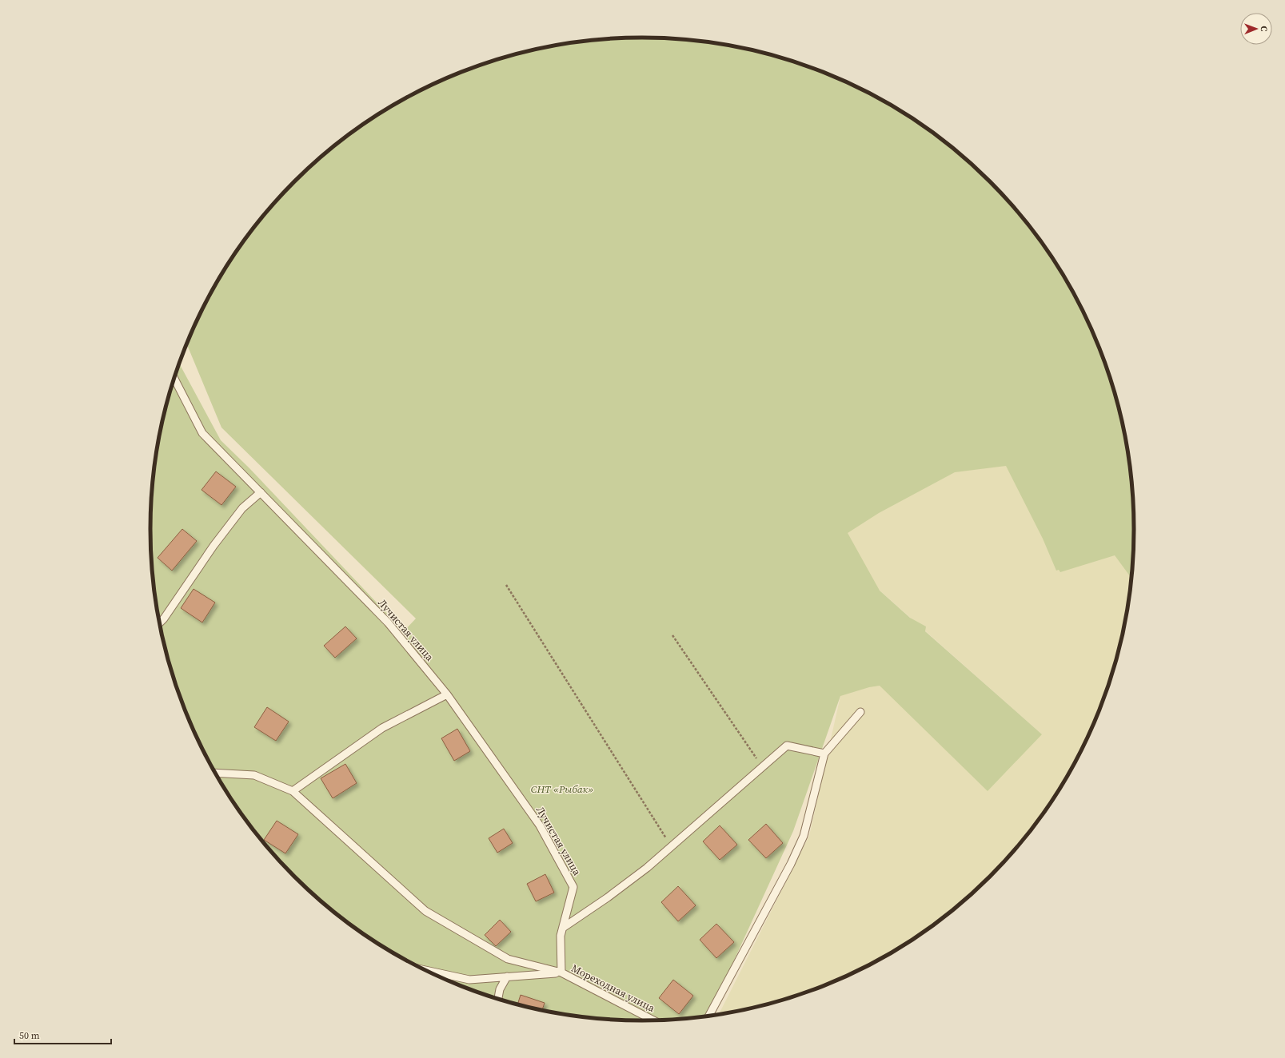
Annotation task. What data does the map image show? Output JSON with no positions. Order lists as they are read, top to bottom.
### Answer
{
  "streets": {
    "lane": ["Лучистая улица", "Мореходная улица"]
  },
  "crossings": [
    ["Лучистая улица", "Мореходная улица"]
  ],
  "parks": ["СНТ «Рыбак»"],
  "scale_bar": "50 m",
  "north": "right"
}
